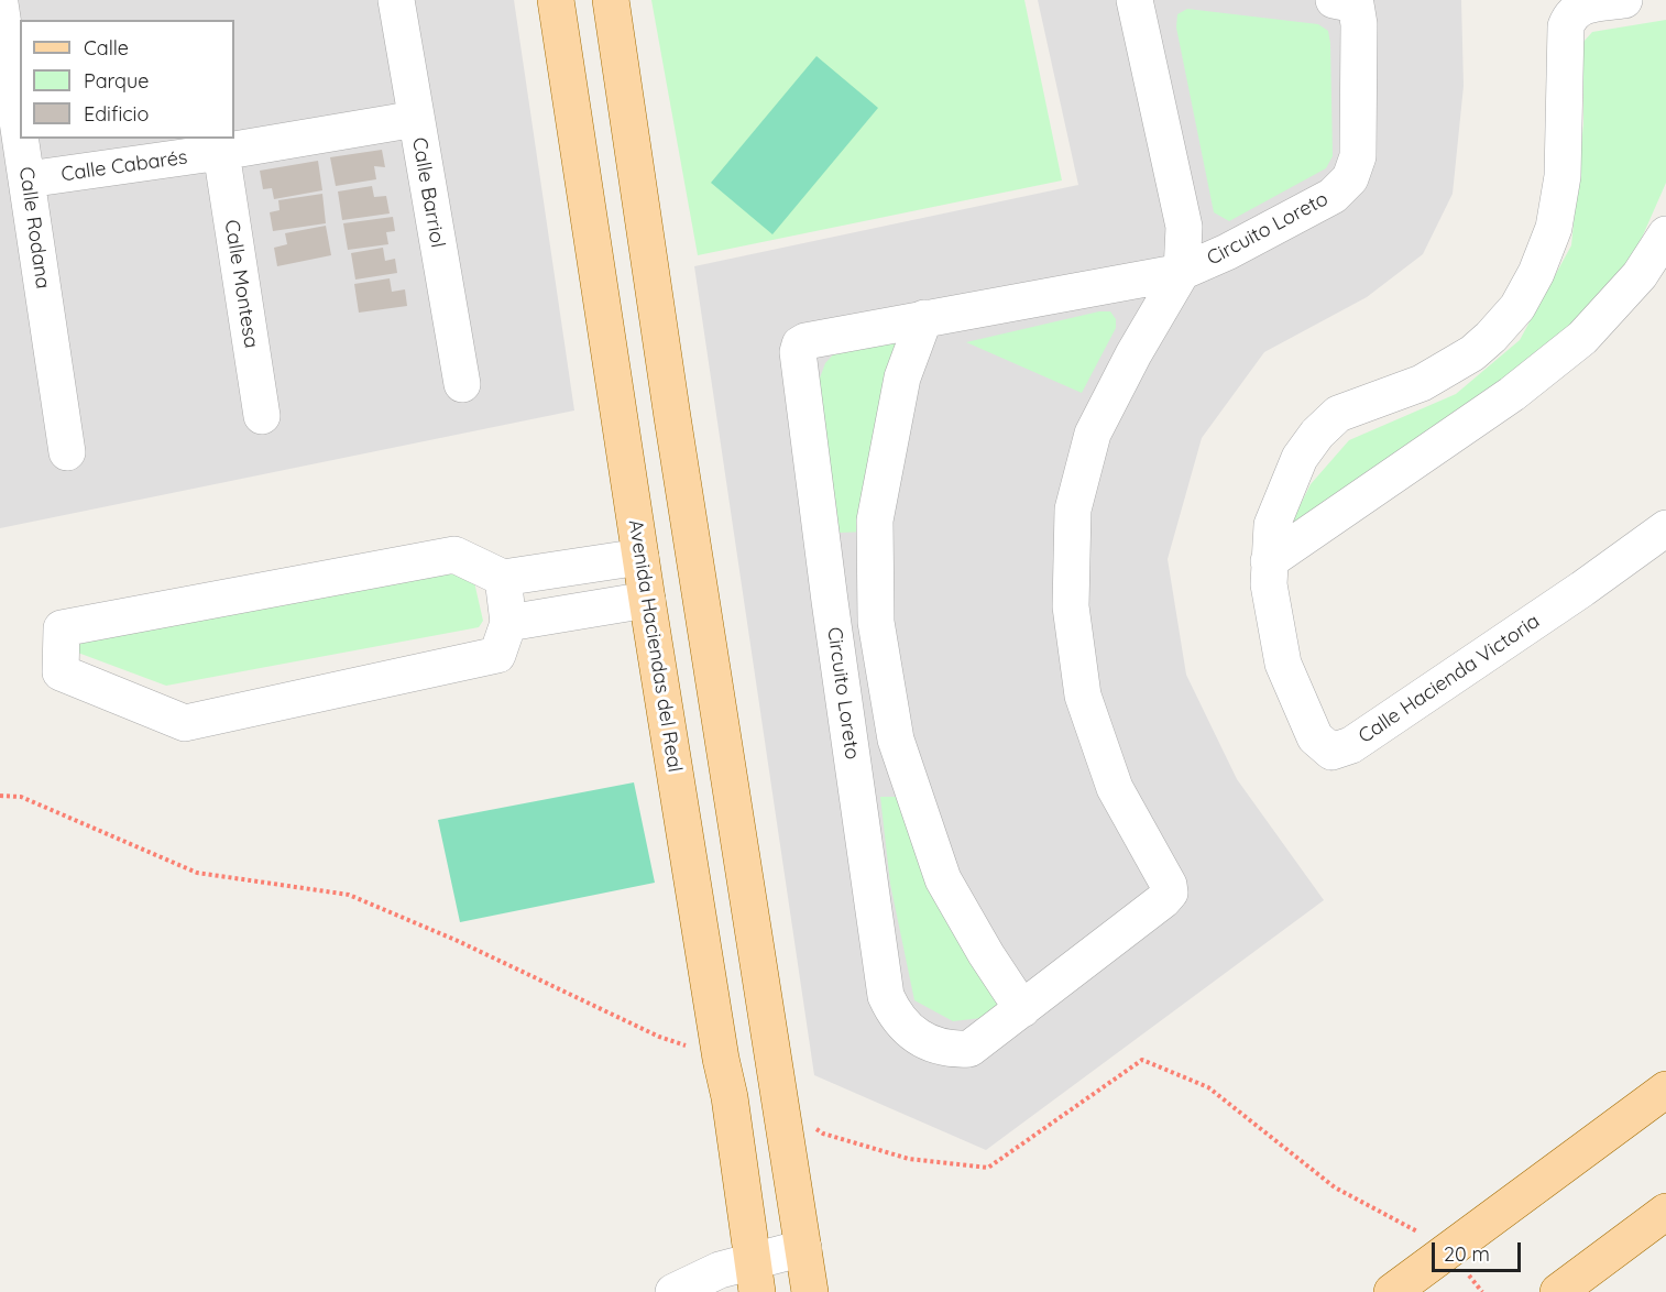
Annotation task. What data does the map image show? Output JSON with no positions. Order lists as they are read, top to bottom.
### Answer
{
  "streets": {
    "main road": ["Avenida Haciendas del Real"],
    "street": [
      "Calle Cabarés",
      "Calle Barriol",
      "Calle Rodana",
      "Circuito Loreto",
      "Calle Montesa",
      "Calle Hacienda Victoria"
    ]
  },
  "crossings": [
    ["Calle Cabarés", "Calle Barriol"],
    ["Calle Cabarés", "Calle Rodana"],
    ["Calle Cabarés", "Calle Montesa"]
  ],
  "legend": ["Calle", "Parque", "Edificio"],
  "scale_bar": "20 m"
}
